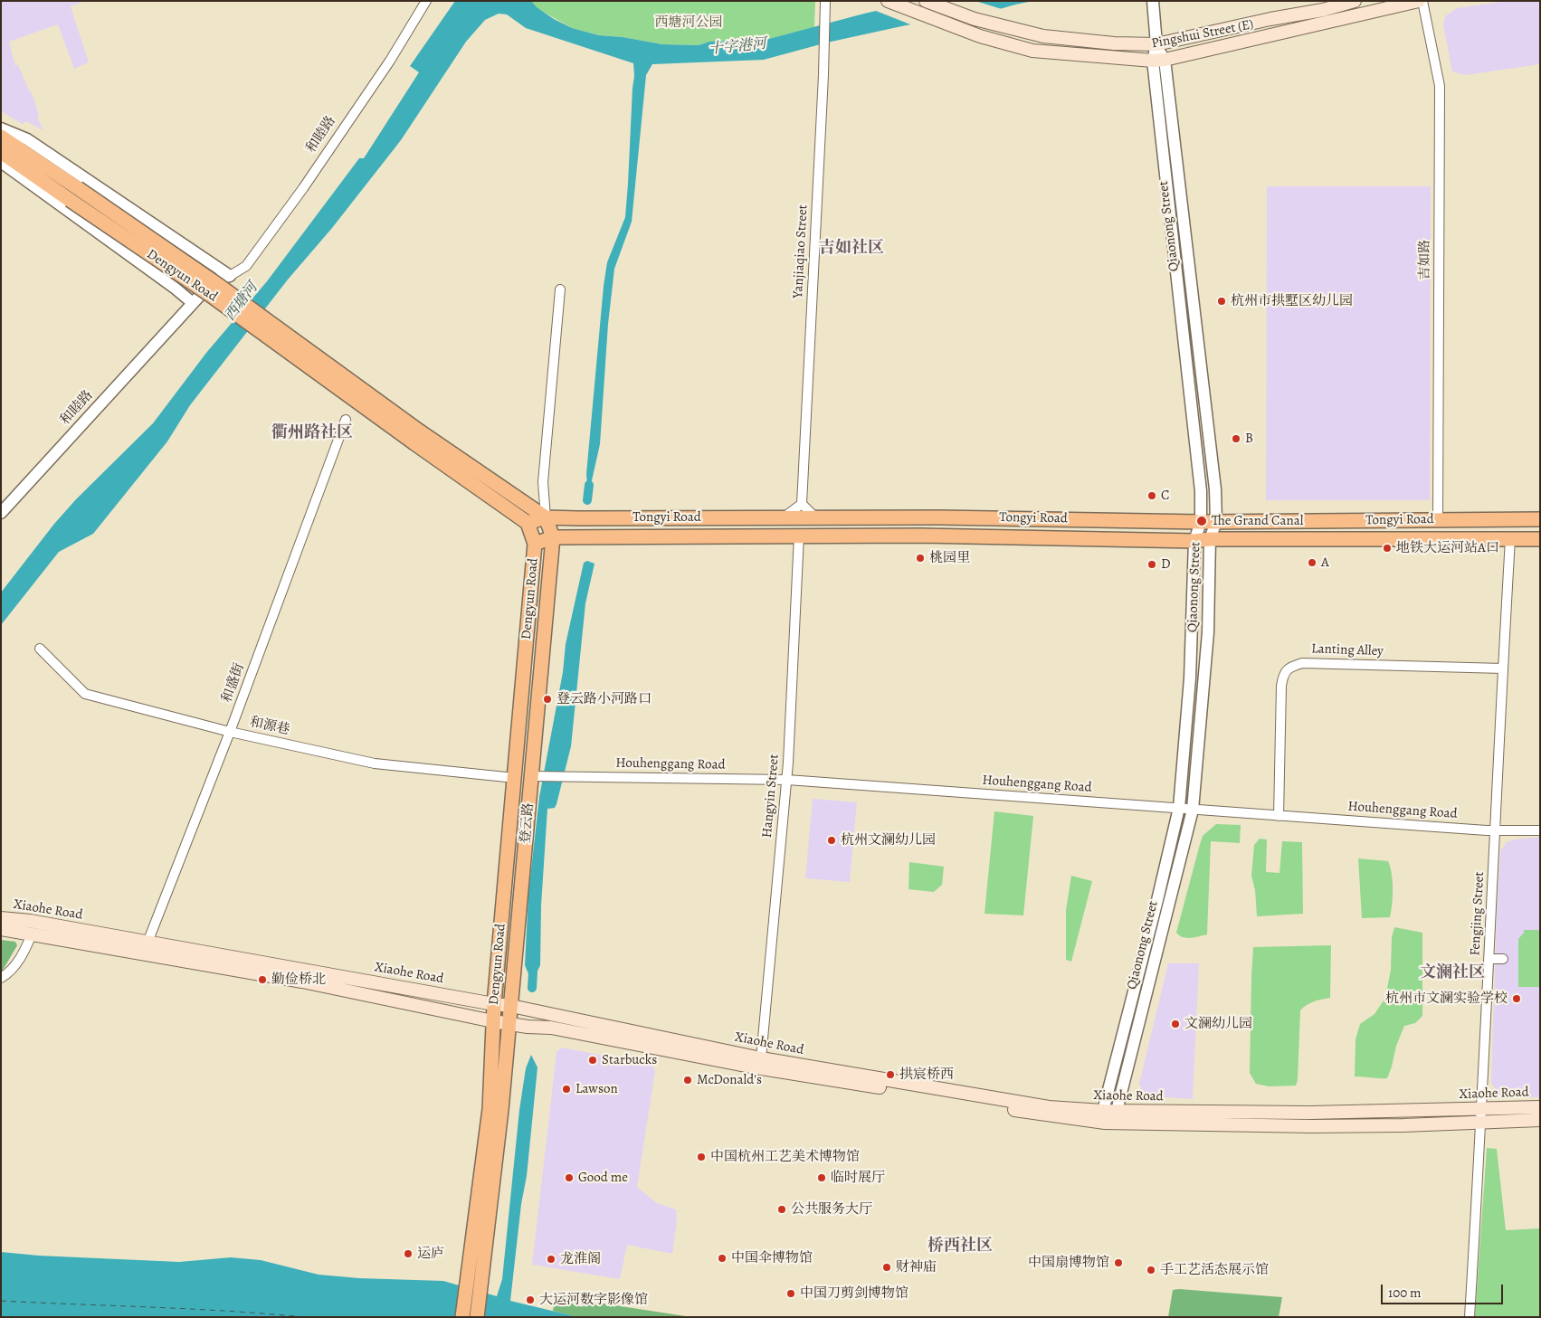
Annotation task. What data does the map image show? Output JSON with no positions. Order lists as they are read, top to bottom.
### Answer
{
  "streets": {
    "main road": [
      "Pingshui Street (E)",
      "Dengyun Road",
      "Tongyi Road",
      "登云路",
      "Xiaohe Road"
    ],
    "street": [
      "和睦路",
      "Qiaonong Street",
      "Yanjiaqiao Street",
      "吉如路",
      "Lanting Alley",
      "和盛街",
      "和源巷",
      "Houhenggang Road",
      "Hangyin Street",
      "Fengjing Street"
    ]
  },
  "crossings": [
    ["Pingshui Street (E)", "Qiaonong Street"],
    ["Qiaonong Street", "Tongyi Road"],
    ["Qiaonong Street", "Houhenggang Road"],
    ["Qiaonong Street", "Xiaohe Road"],
    ["吉如路", "Tongyi Road"],
    ["Dengyun Road", "Tongyi Road"],
    ["Dengyun Road", "和源巷"],
    ["Dengyun Road", "登云路"],
    ["Dengyun Road", "Xiaohe Road"],
    ["Tongyi Road", "Hangyin Street"],
    ["Tongyi Road", "登云路"],
    ["Tongyi Road", "Fengjing Street"],
    ["Lanting Alley", "Houhenggang Road"],
    ["Lanting Alley", "Fengjing Street"],
    ["和盛街", "和源巷"],
    ["和盛街", "Xiaohe Road"],
    ["Houhenggang Road", "Hangyin Street"],
    ["Houhenggang Road", "登云路"],
    ["Houhenggang Road", "Fengjing Street"],
    ["Hangyin Street", "Xiaohe Road"],
    ["登云路", "Xiaohe Road"],
    ["Xiaohe Road", "Fengjing Street"]
  ],
  "districts": [
    "吉如社区",
    "衢州路社区",
    "文澜社区",
    "桥西社区"
  ],
  "water": ["十字港河", "西塘河"],
  "parks": ["西塘河公园"],
  "places": [
    "杭州市拱墅区幼儿园",
    "B",
    "C",
    "The Grand Canal",
    "地铁大运河站A口",
    "桃园里",
    "A",
    "D",
    "登云路小河路口",
    "杭州文澜幼儿园",
    "勤俭桥北",
    "杭州市文澜实验学校",
    "文澜幼儿园",
    "Starbucks",
    "拱宸桥西",
    "McDonald's",
    "Lawson",
    "中国杭州工艺美术博物馆",
    "Good me",
    "临时展厅",
    "公共服务大厅",
    "运庐",
    "中国伞博物馆",
    "龙淮阁",
    "中国扇博物馆",
    "财神庙",
    "手工艺活态展示馆",
    "中国刀剪剑博物馆",
    "大运河数字影像馆"
  ],
  "scale_bar": "100 m"
}
